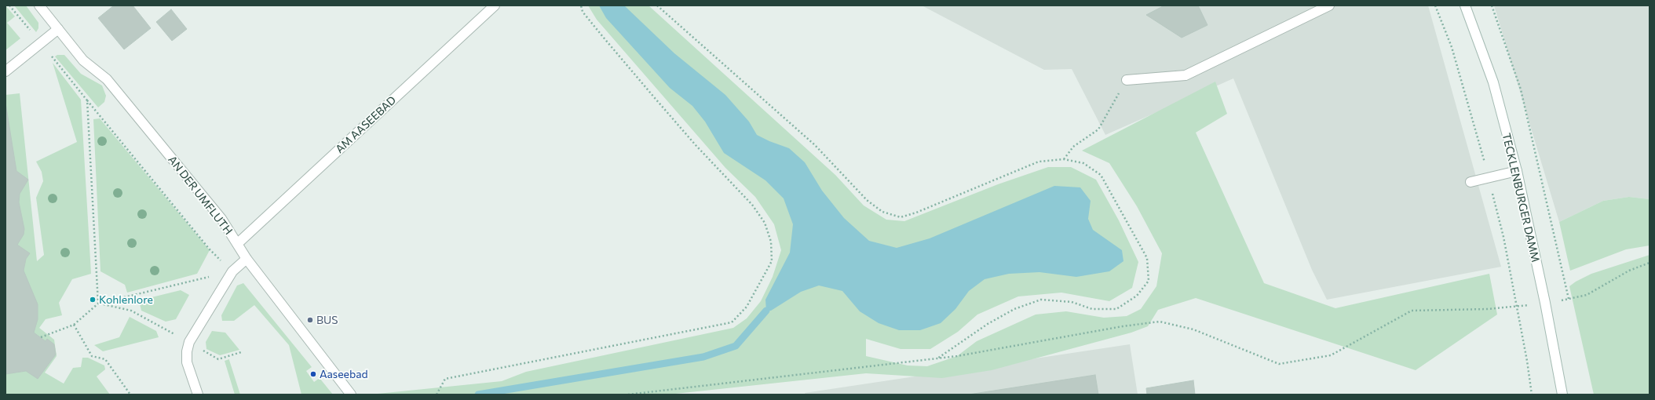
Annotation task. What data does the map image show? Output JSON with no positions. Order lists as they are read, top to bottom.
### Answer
{
  "streets": {
    "street": ["AM AASEEBAD", "AN DER UMFLUTH", "TECKLENBURGER DAMM"]
  },
  "crossings": [
    ["AM AASEEBAD", "AN DER UMFLUTH"]
  ],
  "places": ["Kohlenlore", "BUS", "Aaseebad"]
}
